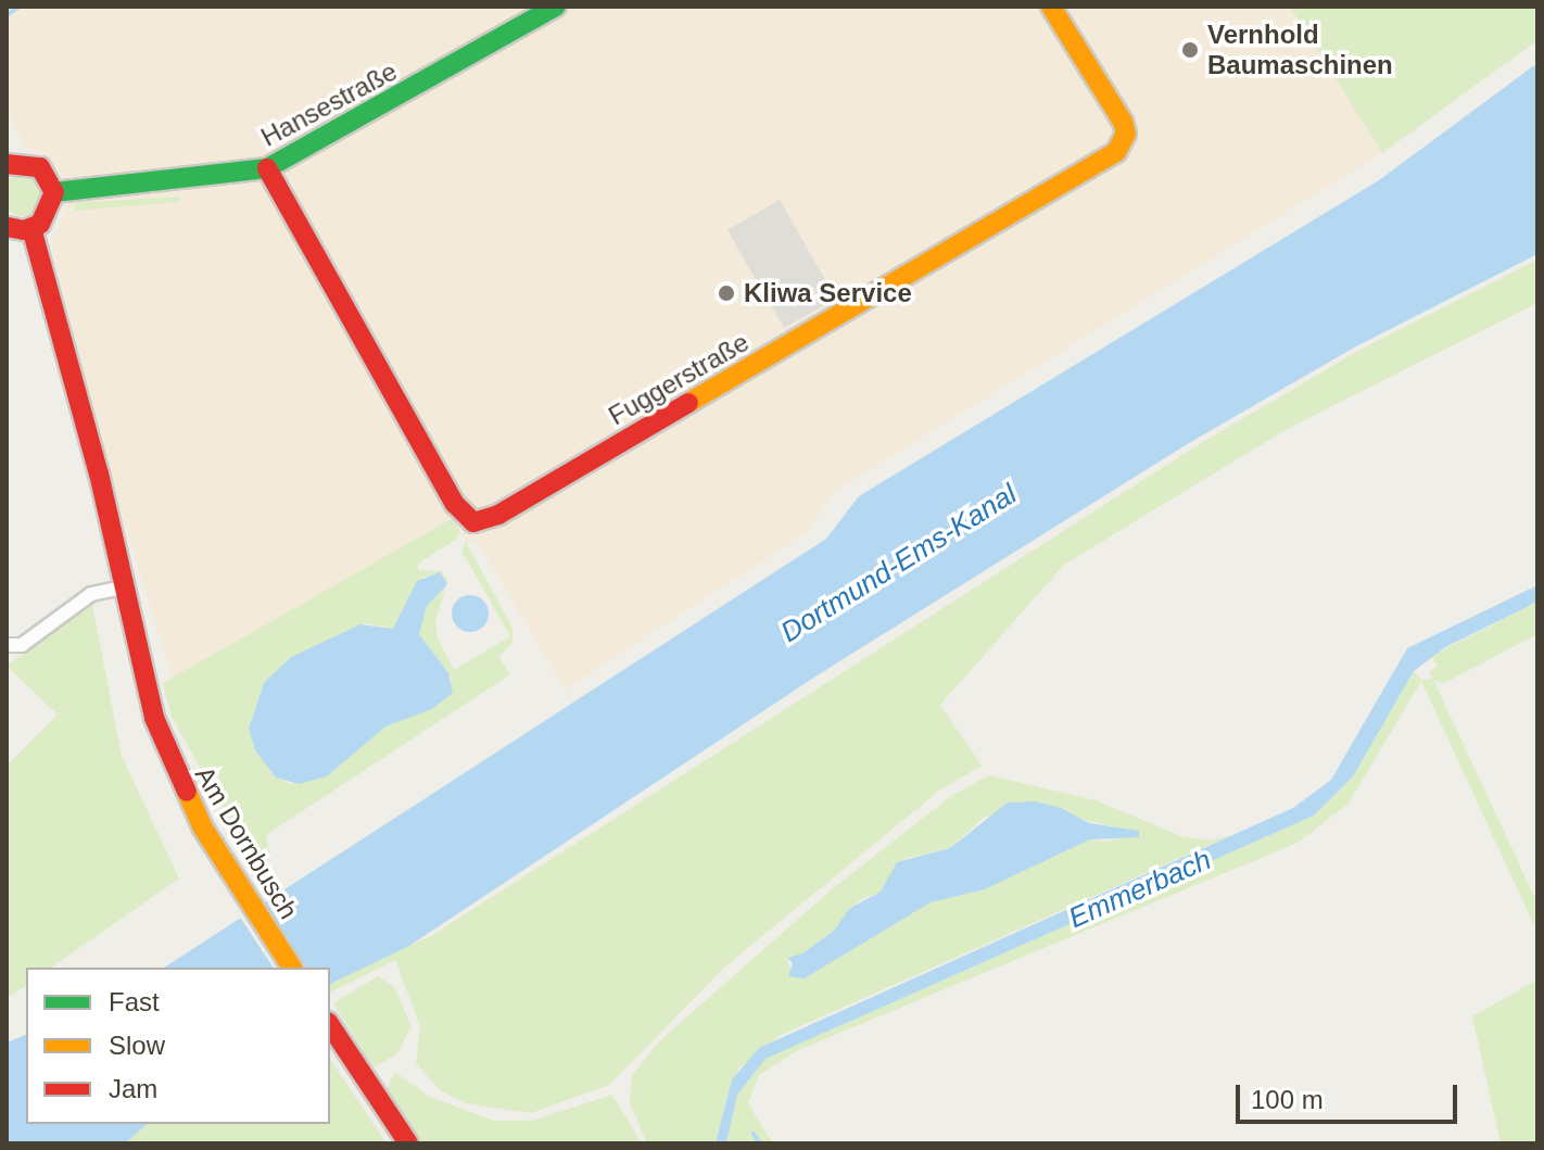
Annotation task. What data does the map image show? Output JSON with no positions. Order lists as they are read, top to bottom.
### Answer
{
  "streets": {
    "street": ["Hansestraße", "Fuggerstraße", "Am Dornbusch"]
  },
  "crossings": [
    ["Hansestraße", "Fuggerstraße"]
  ],
  "water": ["Dortmund-Ems-Kanal", "Emmerbach"],
  "places": ["Vernhold Baumaschinen", "Kliwa Service"],
  "legend": ["Fast", "Slow", "Jam"],
  "scale_bar": "100 m"
}
